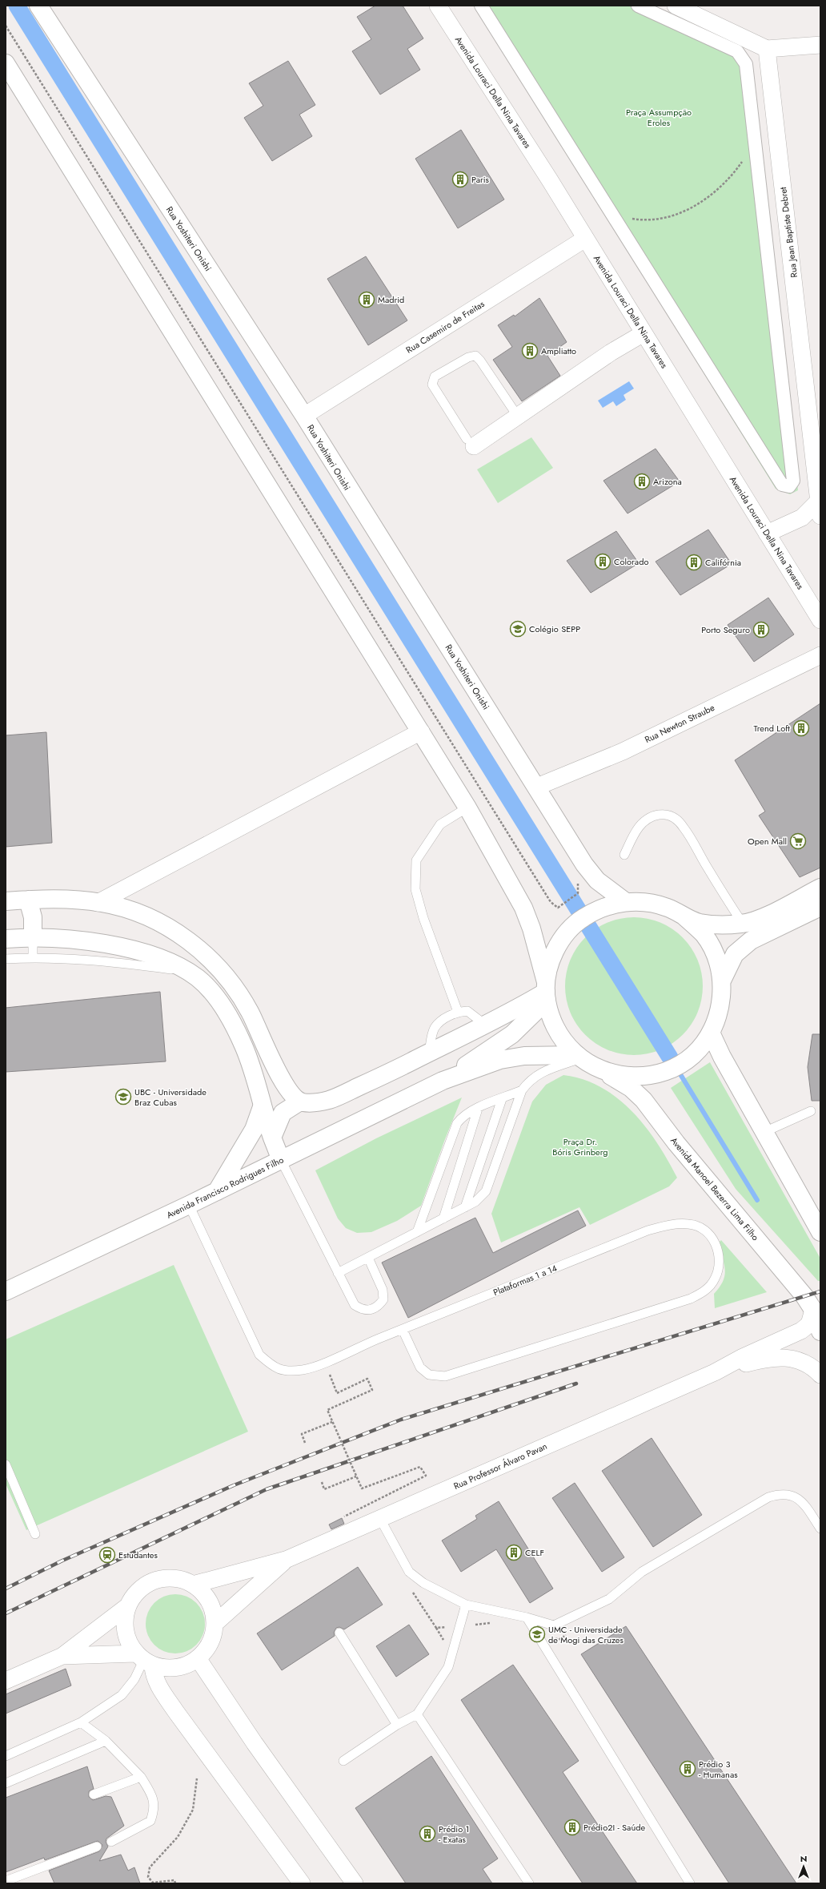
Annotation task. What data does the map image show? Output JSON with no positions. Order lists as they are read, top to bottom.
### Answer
{
  "streets": {
    "main road": ["Rua Yoshiteri Onishi", "Avenida Francisco Rodrigues Filho", "Avenida Manoel Bezerra Lima Filho"],
    "street": [
      "Avenida Louraci Della Nina Tavares",
      "Rua Jean Baptiste Debret",
      "Rua Casemiro de Freitas",
      "Rua Newton Straube",
      "Rua Professor Álvaro Pavan"
    ],
    "lane": ["Plataformas 1 a 14"]
  },
  "crossings": [
    ["Avenida Louraci Della Nina Tavares", "Rua Casemiro de Freitas"],
    ["Rua Yoshiteri Onishi", "Rua Casemiro de Freitas"],
    ["Rua Yoshiteri Onishi", "Rua Newton Straube"],
    ["Rua Yoshiteri Onishi", "Avenida Francisco Rodrigues Filho"],
    ["Avenida Francisco Rodrigues Filho", "Avenida Manoel Bezerra Lima Filho"],
    ["Avenida Francisco Rodrigues Filho", "Plataformas 1 a 14"],
    ["Avenida Manoel Bezerra Lima Filho", "Rua Professor Álvaro Pavan"]
  ],
  "parks": ["Praça Assumpção Eroles", "Praça Dr. Bóris Grinberg"],
  "places": {
    "building": [
      "Paris",
      "Madrid",
      "Ampliatto",
      "Arizona",
      "Colorado",
      "Califórnia",
      "Porto Seguro",
      "Trend Loft",
      "CELF",
      "Prédio 3 - Humanas",
      "Prédio2I - Saúde",
      "Prédio 1 - Exatas"
    ],
    "school or university": ["Colégio SEPP", "UBC - Universidade Braz Cubas", "UMC - Universidade de Mogi das Cruzes"],
    "supermarket": ["Open Mall"],
    "station": ["Estudantes"]
  },
  "north": "top"
}
